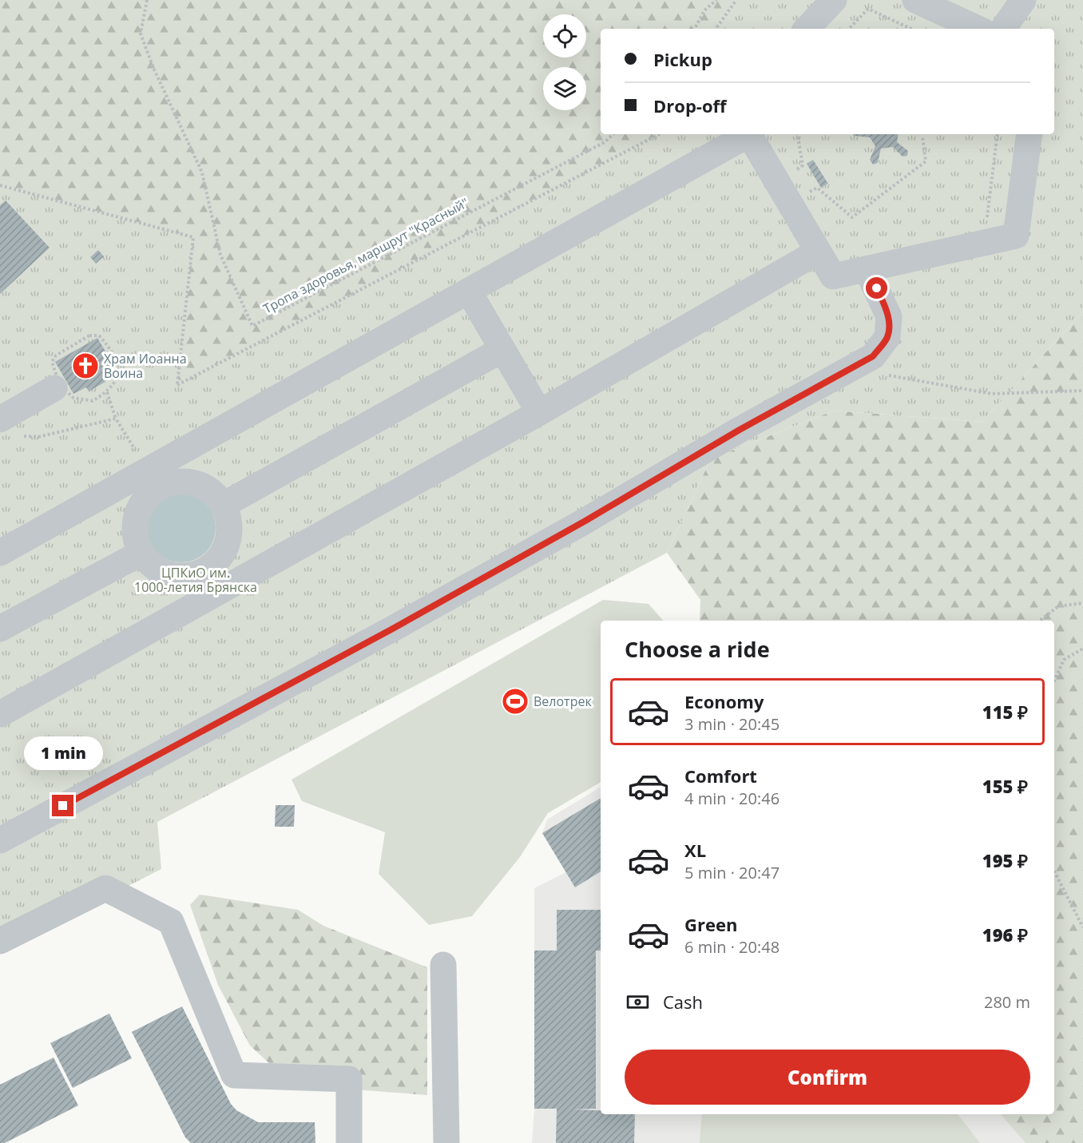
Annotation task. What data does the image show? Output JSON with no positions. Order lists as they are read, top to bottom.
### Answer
{
  "streets": {
    "path": ["Тропа здоровья, маршрут \"Красный\""]
  },
  "parks": ["ЦПКиО им. 1000-летия Брянска"],
  "places": {
    "church": ["Храм Иоанна Воина"],
    "sports": ["Велотрек"]
  },
  "page": {
    "banner": ["Pickup", "Drop-off"],
    "heading": "Choose a ride",
    "list": [
      {
        "name": "Economy",
        "note": "3 min · 20:45",
        "value": "115 ₽"
      },
      {
        "name": "Comfort",
        "note": "4 min · 20:46",
        "value": "155 ₽"
      },
      {
        "name": "XL",
        "note": "5 min · 20:47",
        "value": "195 ₽"
      },
      {
        "name": "Green",
        "note": "6 min · 20:48",
        "value": "196 ₽"
      }
    ],
    "bubble": "1 min",
    "pay": ["Cash", "280 m"],
    "buttons": "Confirm"
  }
}
